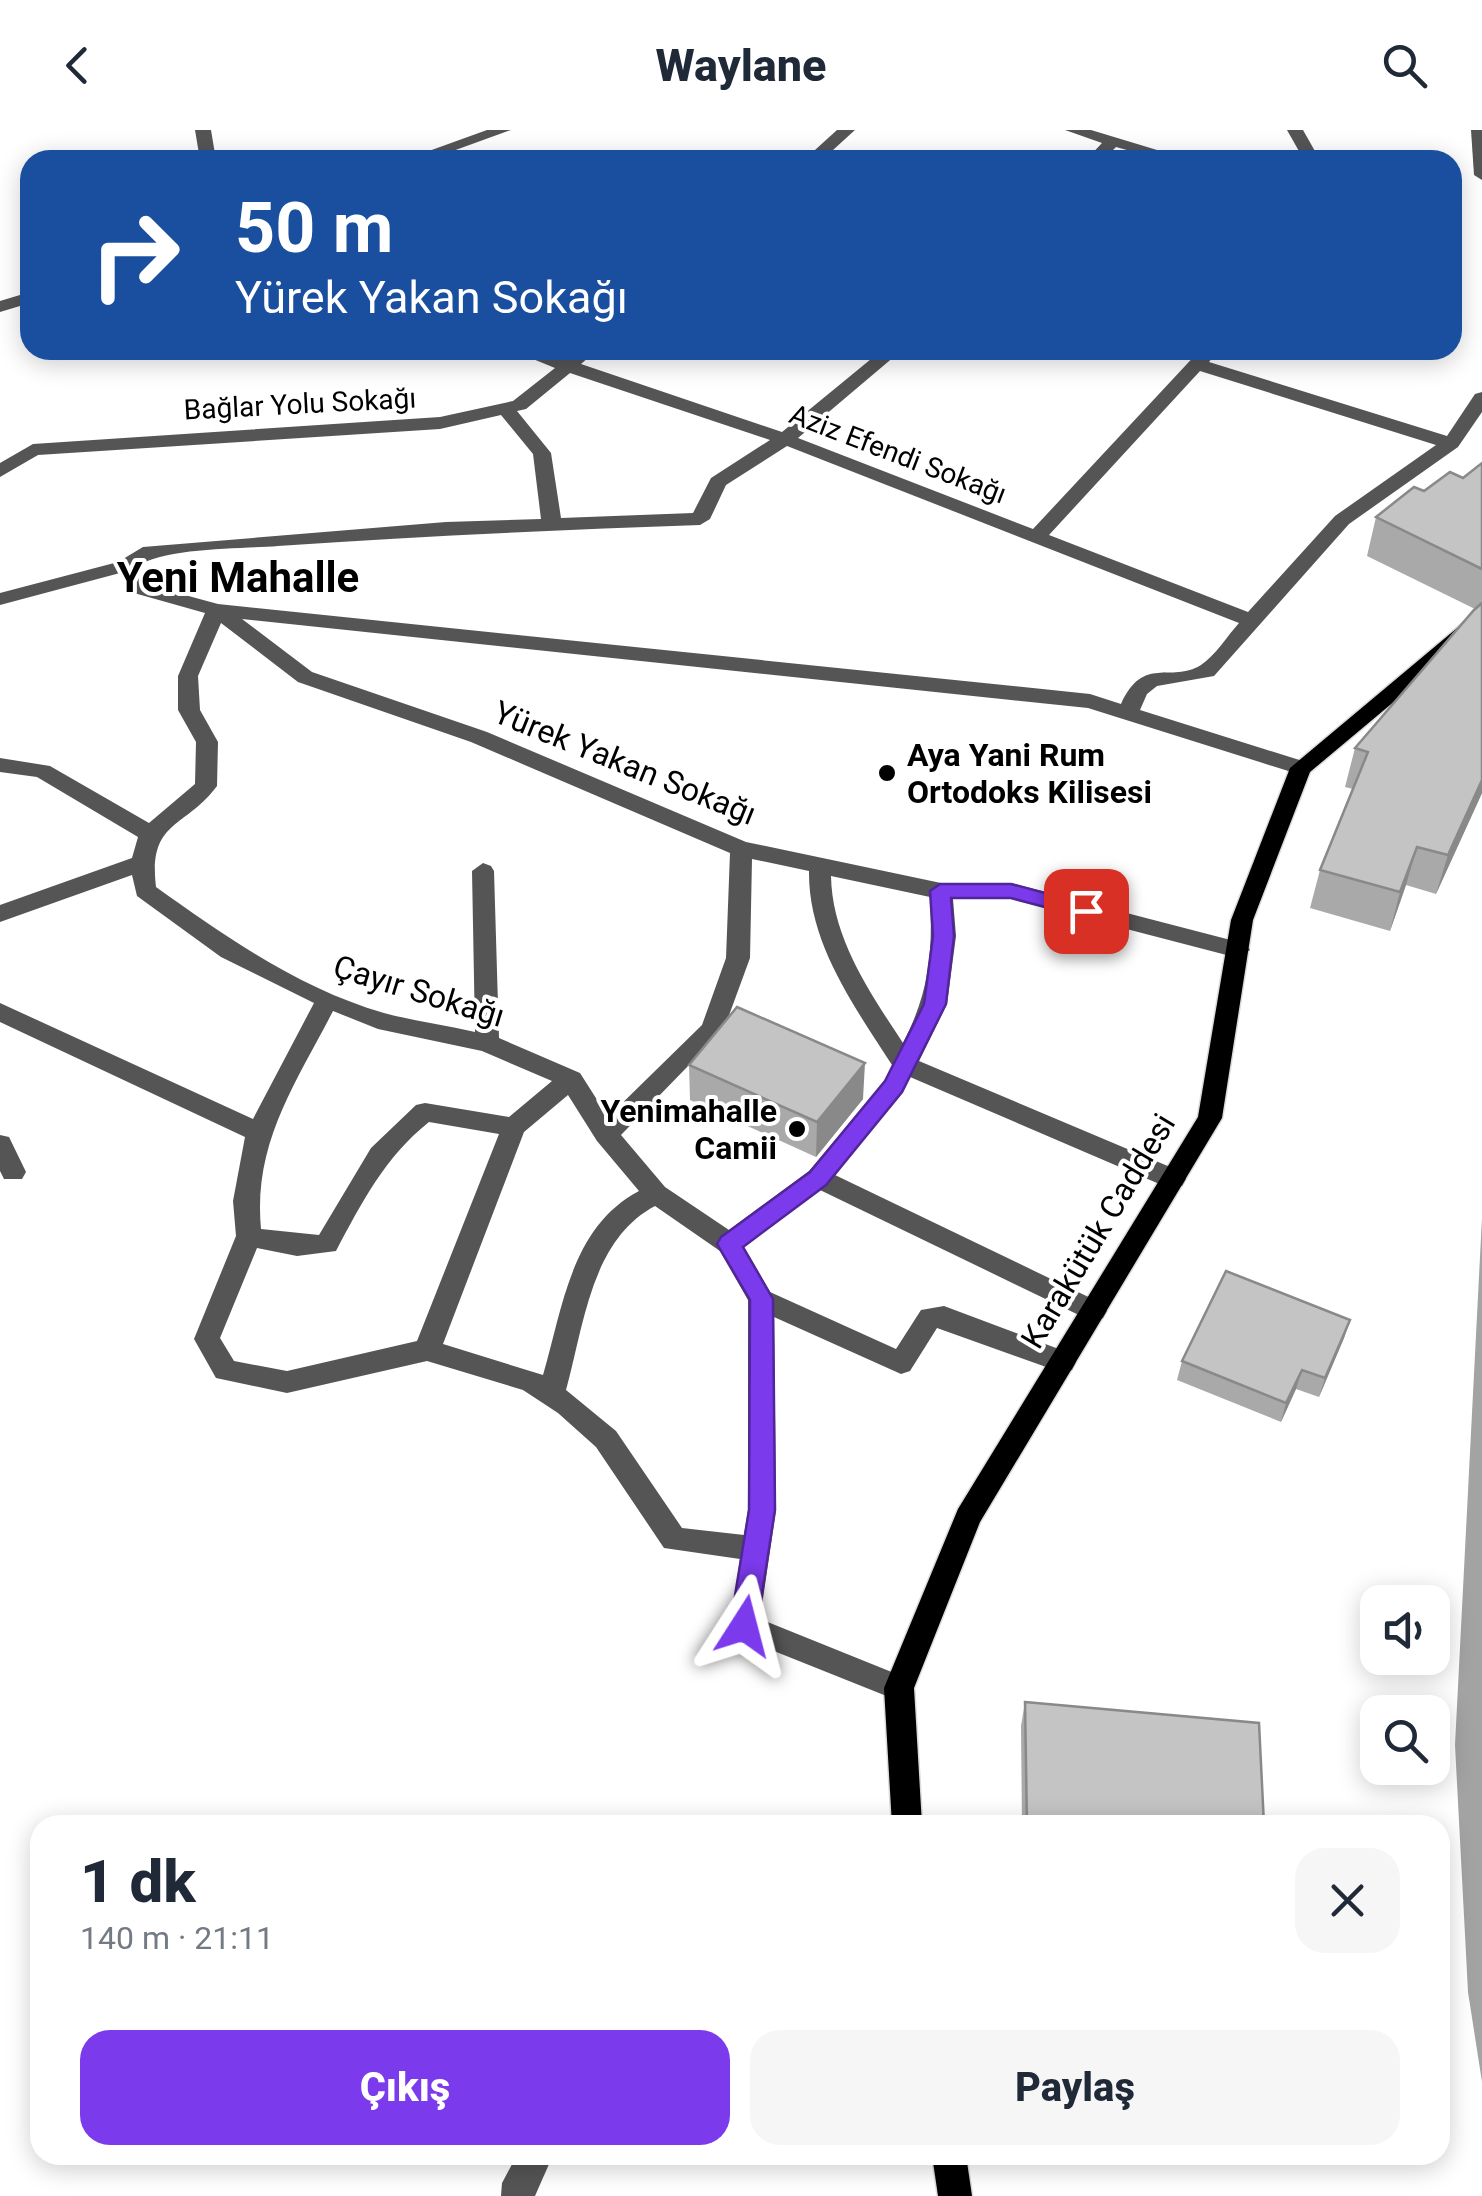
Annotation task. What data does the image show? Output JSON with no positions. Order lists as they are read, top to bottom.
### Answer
{
  "streets": {
    "main road": ["Karakütük Caddesi"],
    "street": [
      "Bağlar Yolu Sokağı",
      "Aziz Efendi Sokağı",
      "Yürek Yakan Sokağı",
      "Çayır Sokağı"
    ]
  },
  "crossings": [
    ["Bağlar Yolu Sokağı", "Aziz Efendi Sokağı"],
    ["Yürek Yakan Sokağı", "Karakütük Caddesi"]
  ],
  "districts": ["Yeni Mahalle"],
  "places": ["Aya Yani Rum Ortodoks Kilisesi", "Yenimahalle Camii"],
  "page": {
    "header": "Waylane",
    "turn": ["50 m", "Yürek Yakan Sokağı"],
    "heading": ["1 dk", "140 m · 21:11"],
    "buttons": ["Çıkış", "Paylaş"]
  }
}
